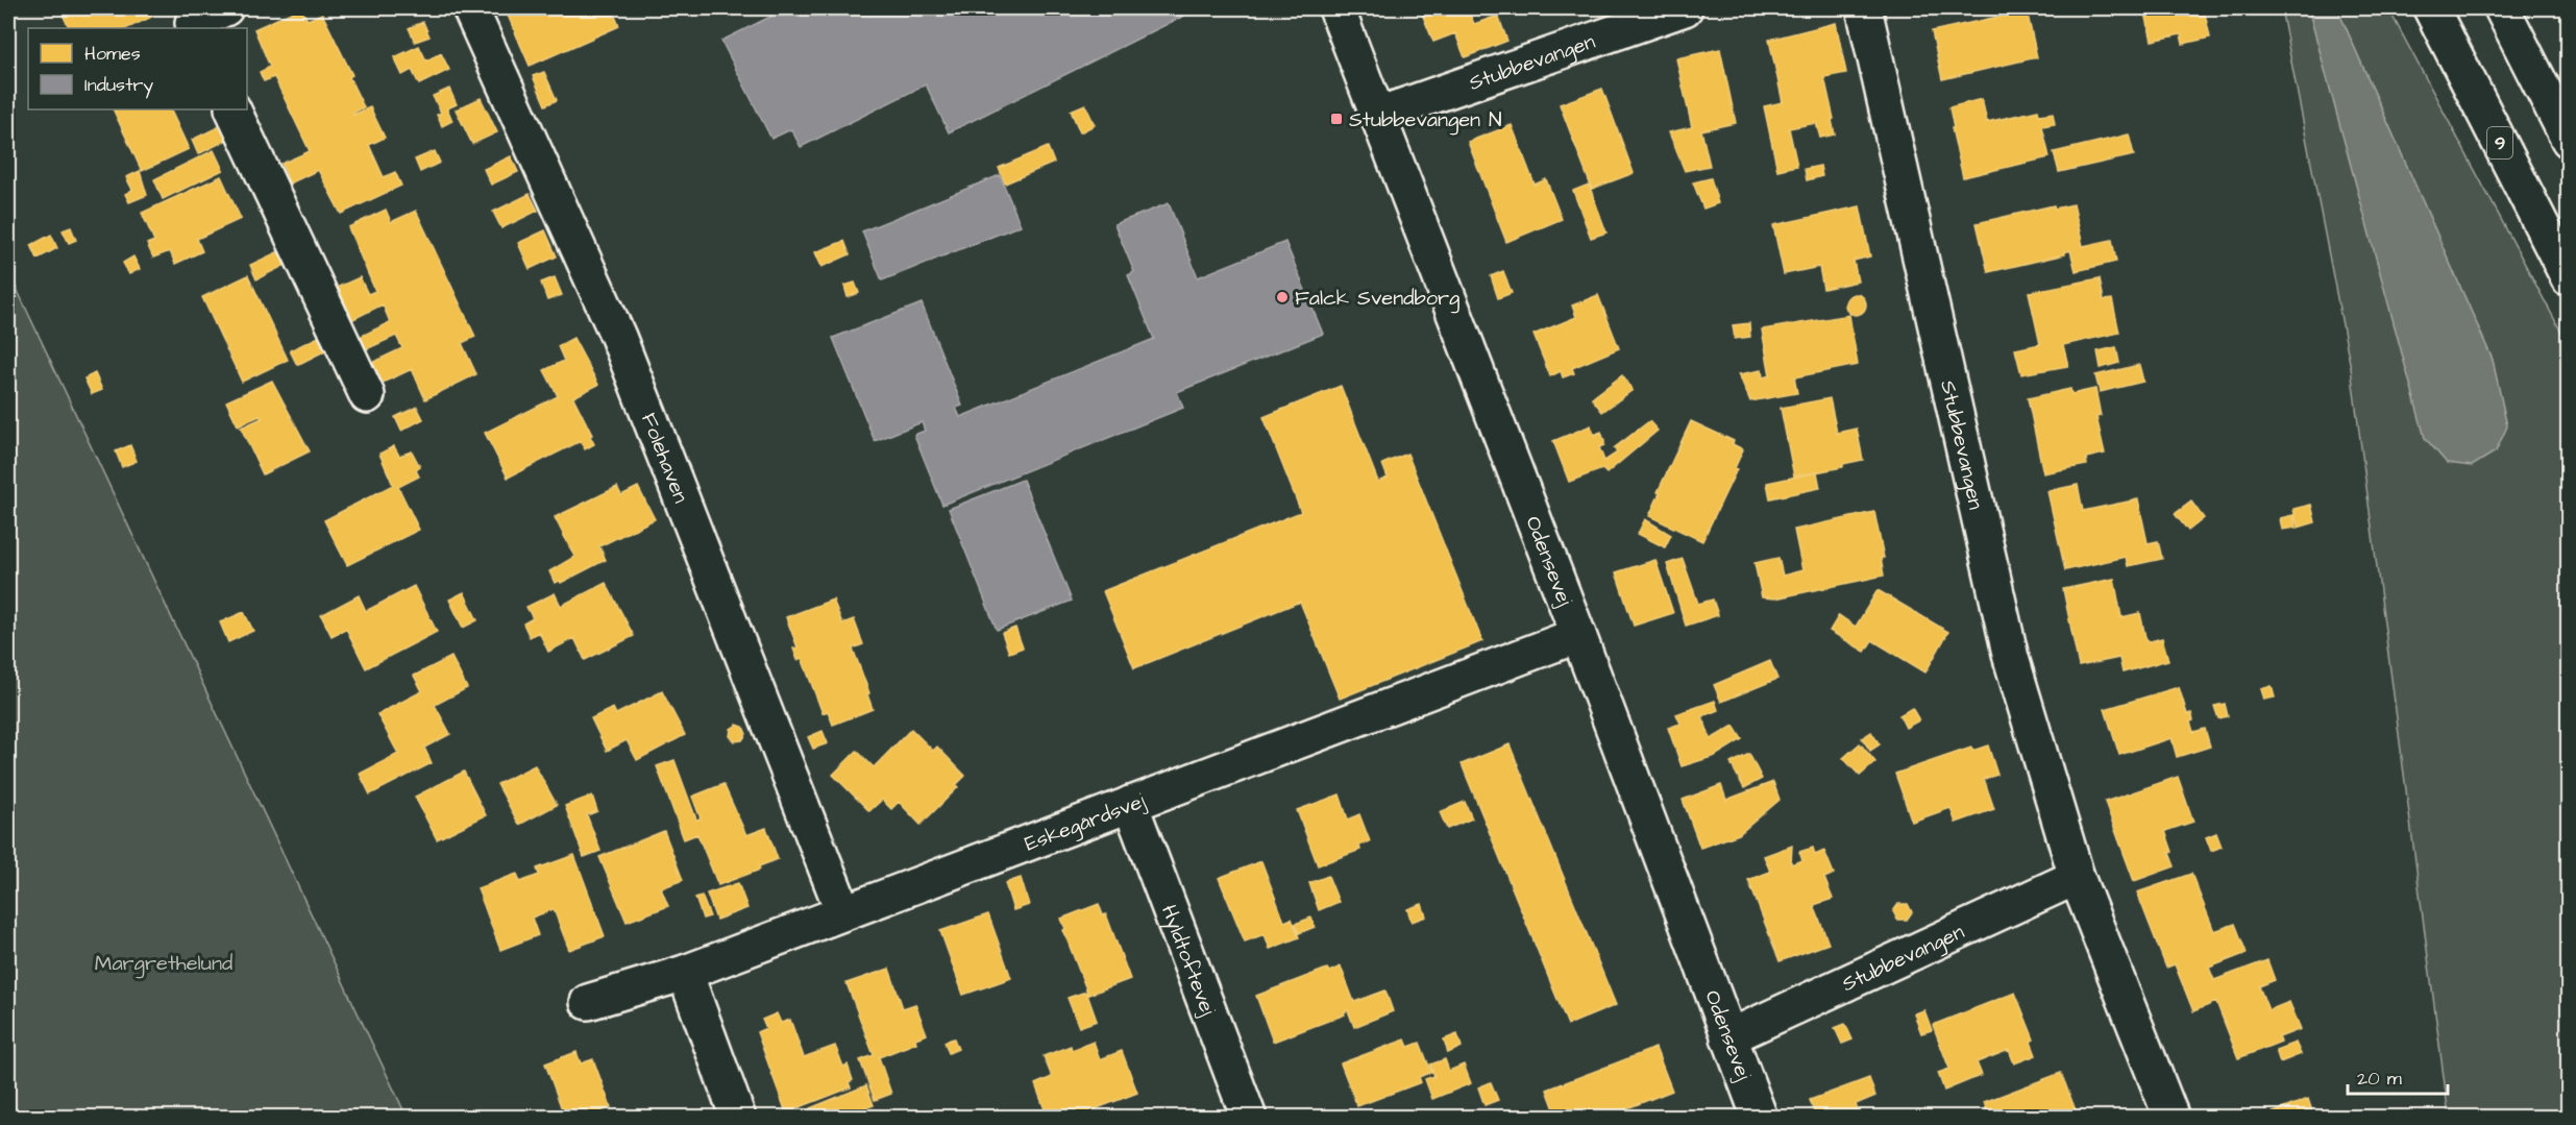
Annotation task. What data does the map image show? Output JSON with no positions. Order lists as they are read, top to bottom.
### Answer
{
  "streets": {
    "street": [
      "Stubbevangen",
      "9",
      "Folehaven",
      "Odensevej",
      "Eskegårdsvej",
      "Hyldtoftevej"
    ]
  },
  "crossings": [
    ["Stubbevangen", "Odensevej"],
    ["Folehaven", "Eskegårdsvej"],
    ["Odensevej", "Eskegårdsvej"],
    ["Eskegårdsvej", "Hyldtoftevej"]
  ],
  "parks": ["Margrethelund"],
  "places": {
    "transit": ["Stubbevangen N"],
    "other": ["Falck Svendborg"]
  },
  "legend": ["Homes", "Industry"],
  "scale_bar": "20 m"
}
